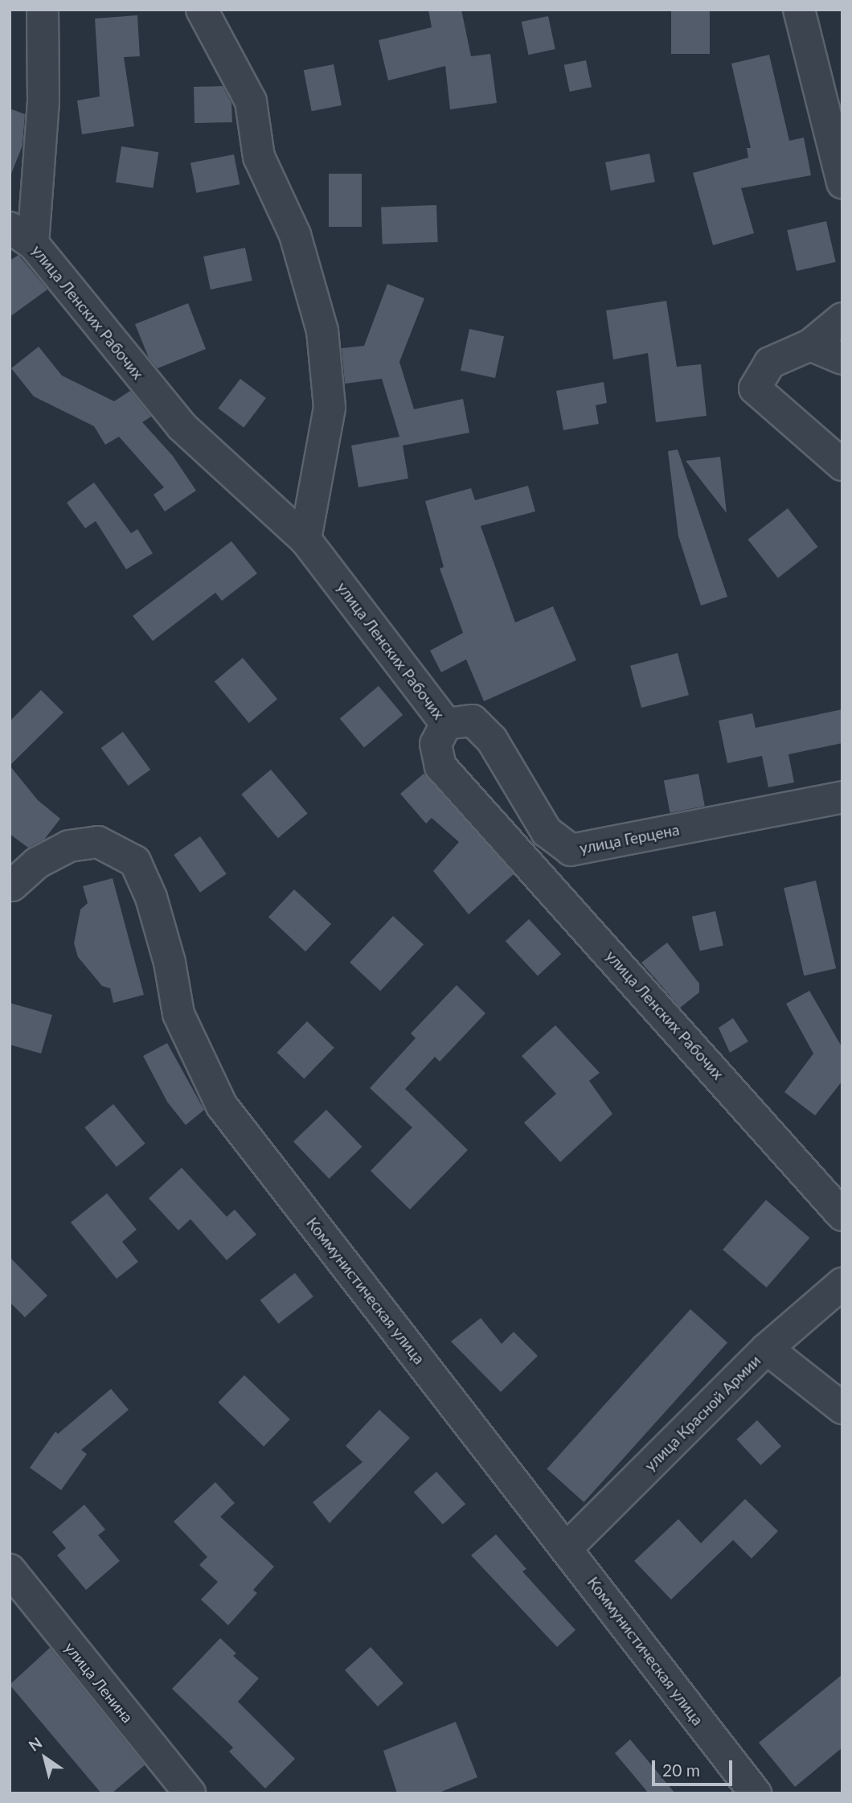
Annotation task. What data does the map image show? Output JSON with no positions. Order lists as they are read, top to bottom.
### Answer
{
  "streets": {
    "street": [
      "улица Ленских Рабочих",
      "улица Герцена",
      "Коммунистическая улица",
      "улица Красной Армии",
      "улица Ленина"
    ]
  },
  "crossings": [
    ["улица Ленских Рабочих", "улица Герцена"],
    ["Коммунистическая улица", "улица Красной Армии"]
  ],
  "scale_bar": "20 m",
  "north": "top left"
}
